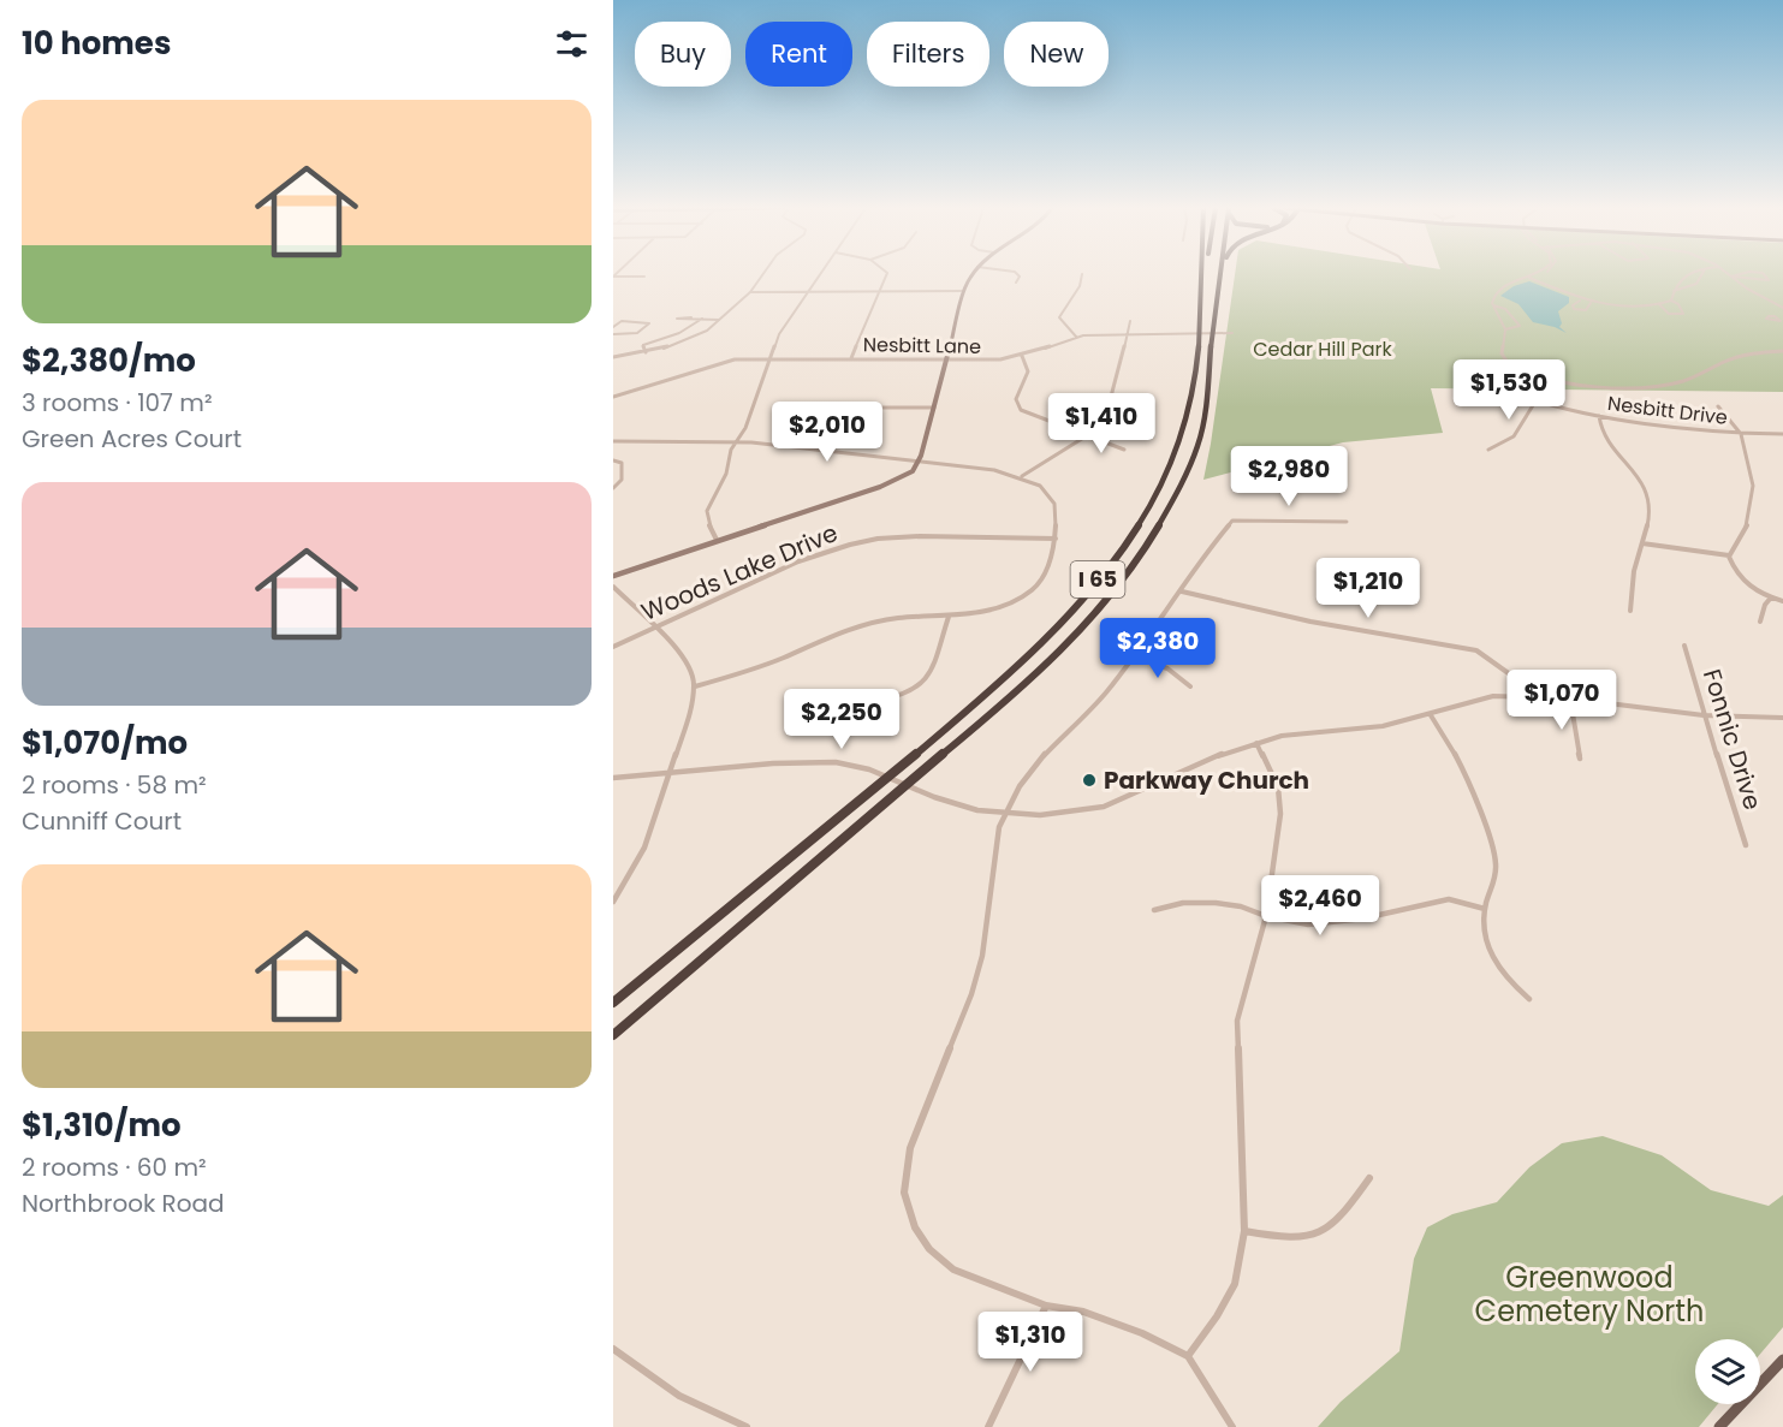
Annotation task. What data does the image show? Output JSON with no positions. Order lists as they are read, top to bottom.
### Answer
{
  "streets": {
    "highway": ["I 65"],
    "street": [
      "Nesbitt Lane",
      "Nesbitt Drive",
      "Woods Lake Drive",
      "Fonnic Drive"
    ]
  },
  "parks": ["Cedar Hill Park", "Greenwood Cemetery North"],
  "places": ["Parkway Church"],
  "page": {
    "heading": "10 homes",
    "chip": [
      "Buy",
      "Rent",
      "Filters",
      "New"
    ],
    "list": [
      {
        "name": "$2,380/mo",
        "note": "3 rooms · 107 m² · Green Acres Court"
      },
      {
        "name": "$1,070/mo",
        "note": "2 rooms · 58 m² · Cunniff Court"
      },
      {
        "name": "$1,310/mo",
        "note": "2 rooms · 60 m² · Northbrook Road"
      }
    ],
    "price": [
      "$1,530",
      "$1,410",
      "$2,010",
      "$2,980",
      "$1,210",
      "$2,380",
      "$1,070",
      "$2,250",
      "$2,460",
      "$1,310"
    ]
  }
}
